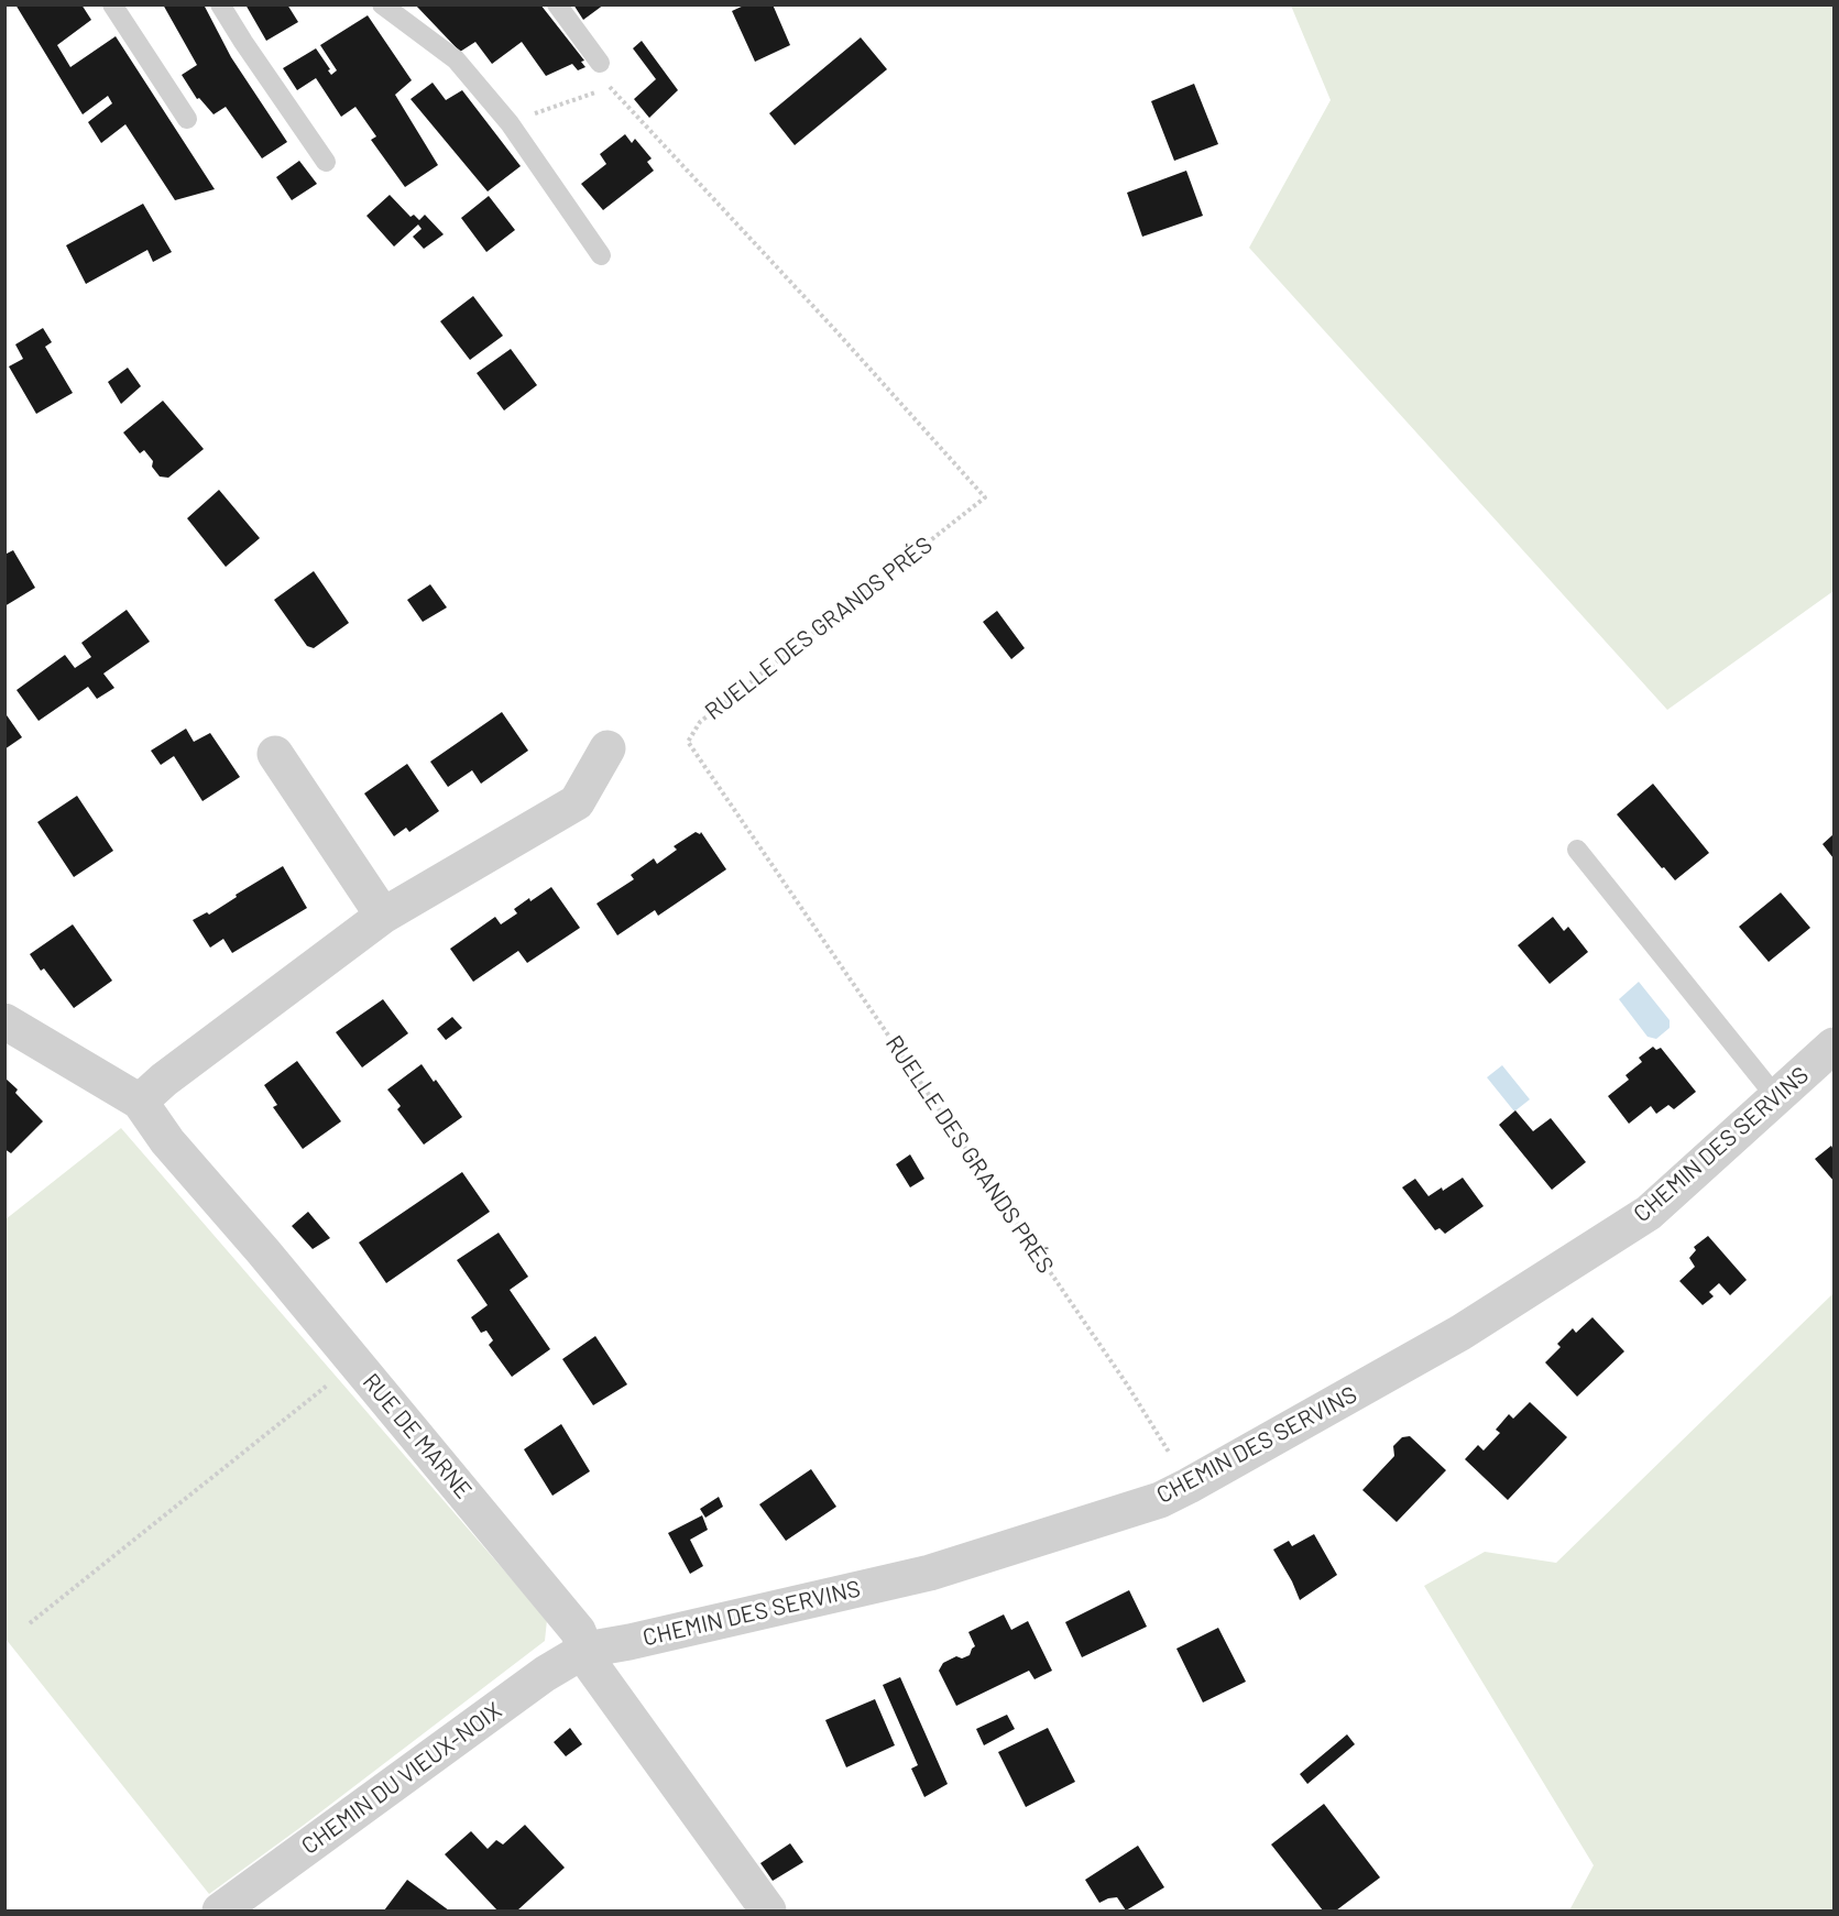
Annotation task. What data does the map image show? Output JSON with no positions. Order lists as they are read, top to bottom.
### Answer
{
  "streets": {
    "street": ["CHEMIN DES SERVINS", "RUE DE MARNE", "CHEMIN DU VIEUX-NOIX"],
    "path": ["RUELLE DES GRANDS PRÉS"]
  },
  "crossings": [
    ["RUELLE DES GRANDS PRÉS", "CHEMIN DES SERVINS"],
    ["CHEMIN DES SERVINS", "RUE DE MARNE"],
    ["CHEMIN DES SERVINS", "CHEMIN DU VIEUX-NOIX"],
    ["RUE DE MARNE", "CHEMIN DU VIEUX-NOIX"]
  ]
}
